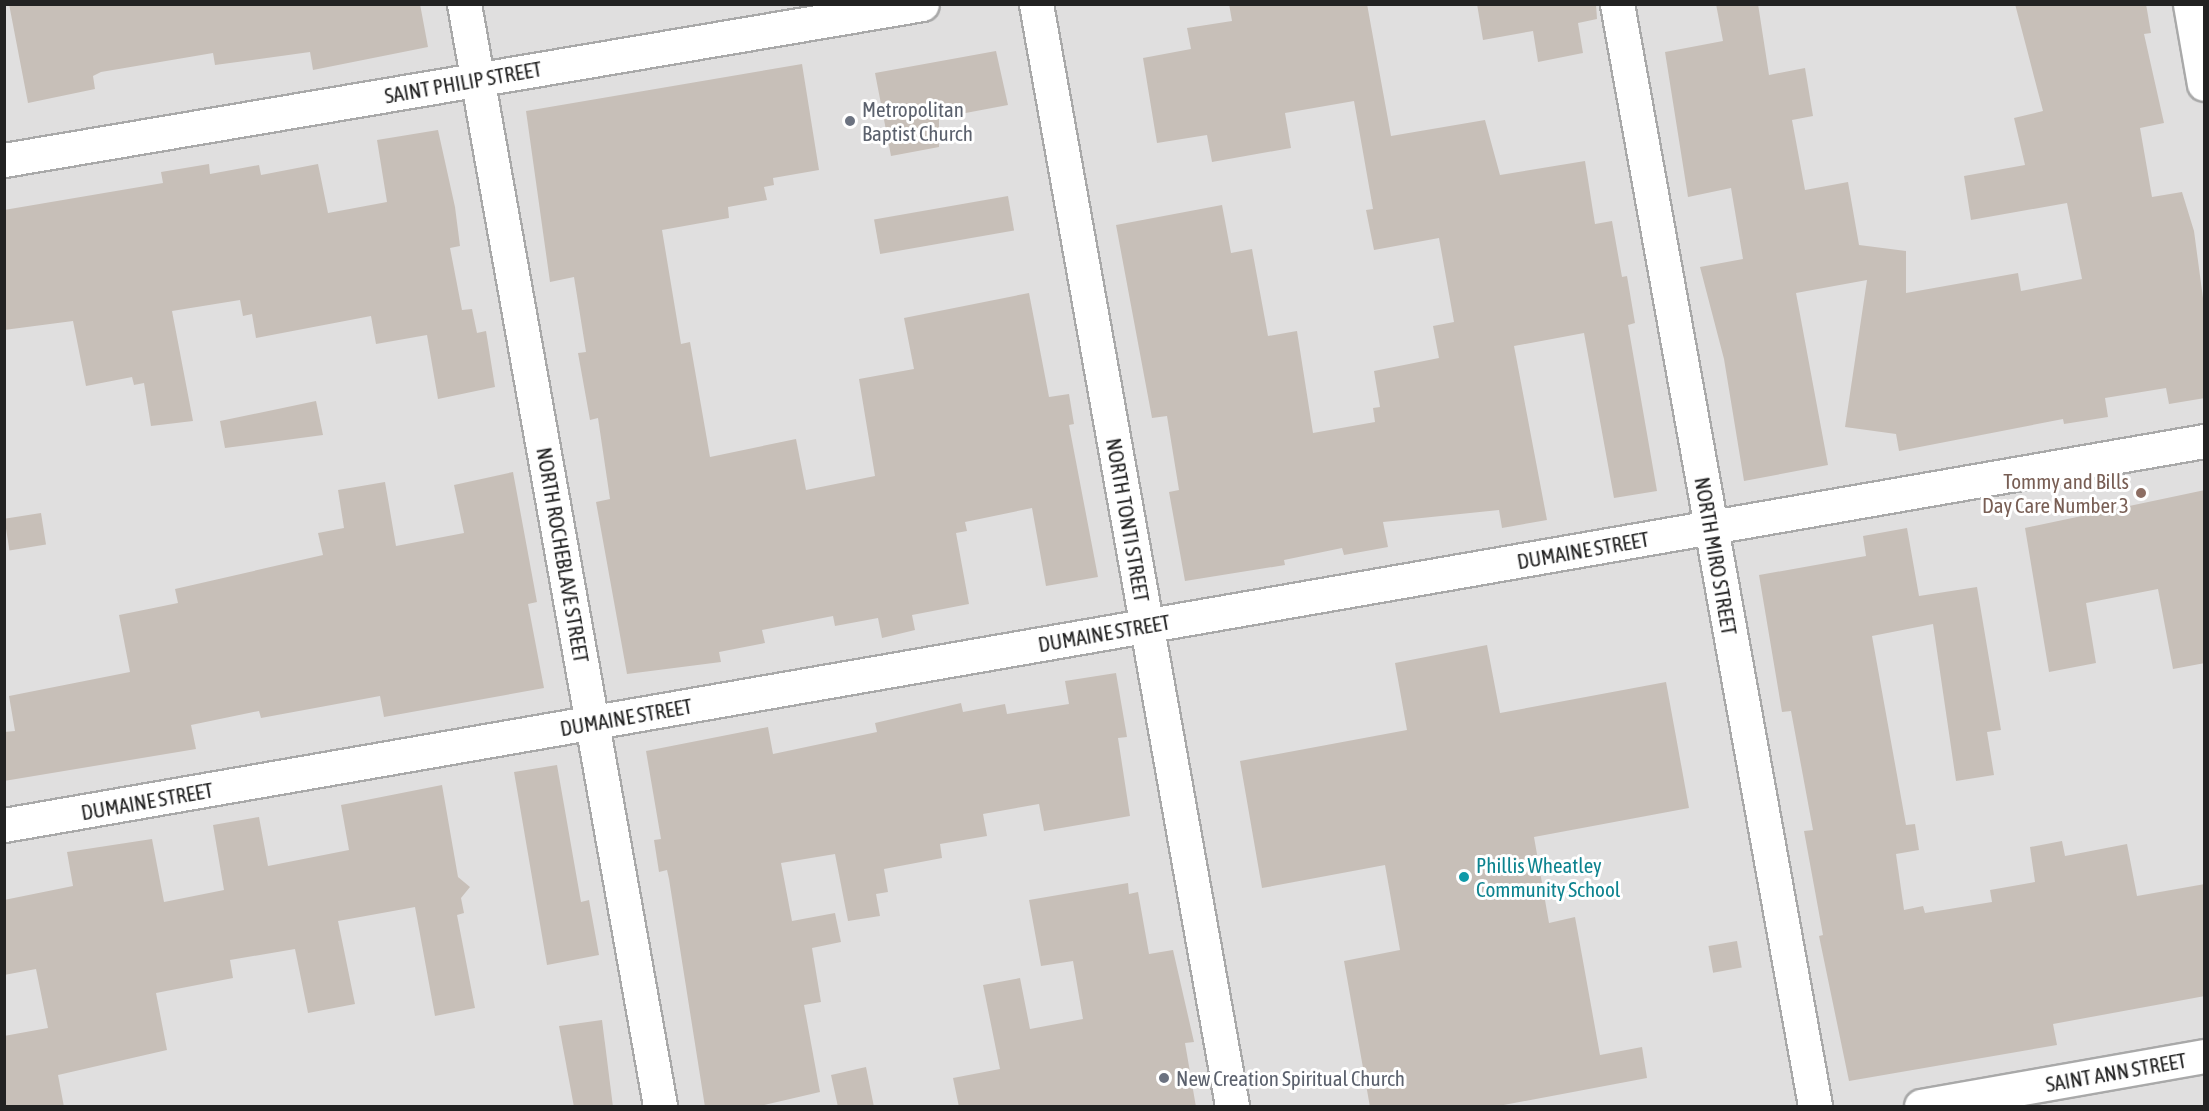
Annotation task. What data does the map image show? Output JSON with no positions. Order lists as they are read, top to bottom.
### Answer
{
  "streets": {
    "street": [
      "SAINT PHILIP STREET",
      "NORTH TONTI STREET",
      "DUMAINE STREET",
      "NORTH ROCHEBLAVE STREET",
      "NORTH MIRO STREET",
      "SAINT ANN STREET"
    ]
  },
  "crossings": [
    ["SAINT PHILIP STREET", "NORTH ROCHEBLAVE STREET"],
    ["NORTH TONTI STREET", "DUMAINE STREET"],
    ["DUMAINE STREET", "NORTH ROCHEBLAVE STREET"],
    ["DUMAINE STREET", "NORTH MIRO STREET"]
  ],
  "places": [
    "Metropolitan Baptist Church",
    "Tommy and Bills Day Care Number 3",
    "Phillis Wheatley Community School",
    "New Creation Spiritual Church"
  ]
}
